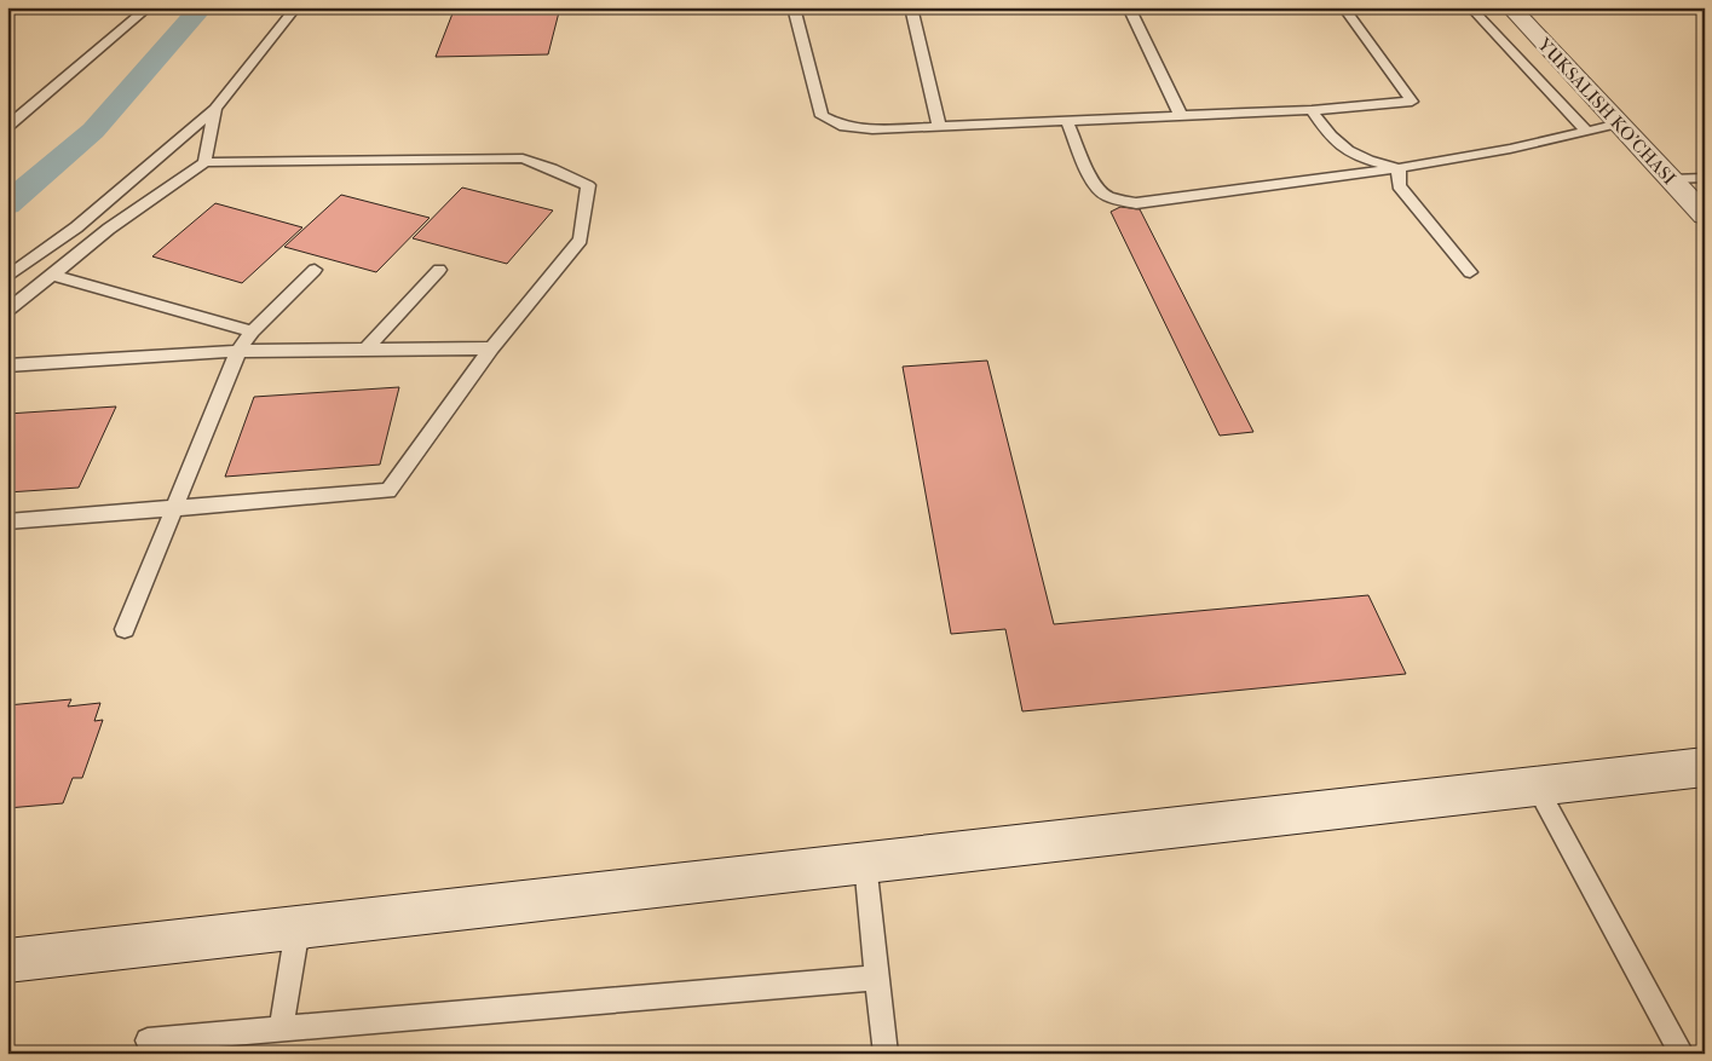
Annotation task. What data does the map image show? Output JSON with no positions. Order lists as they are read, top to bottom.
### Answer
{
  "streets": {
    "street": ["YUKSALISH KO’CHASI"]
  }
}
